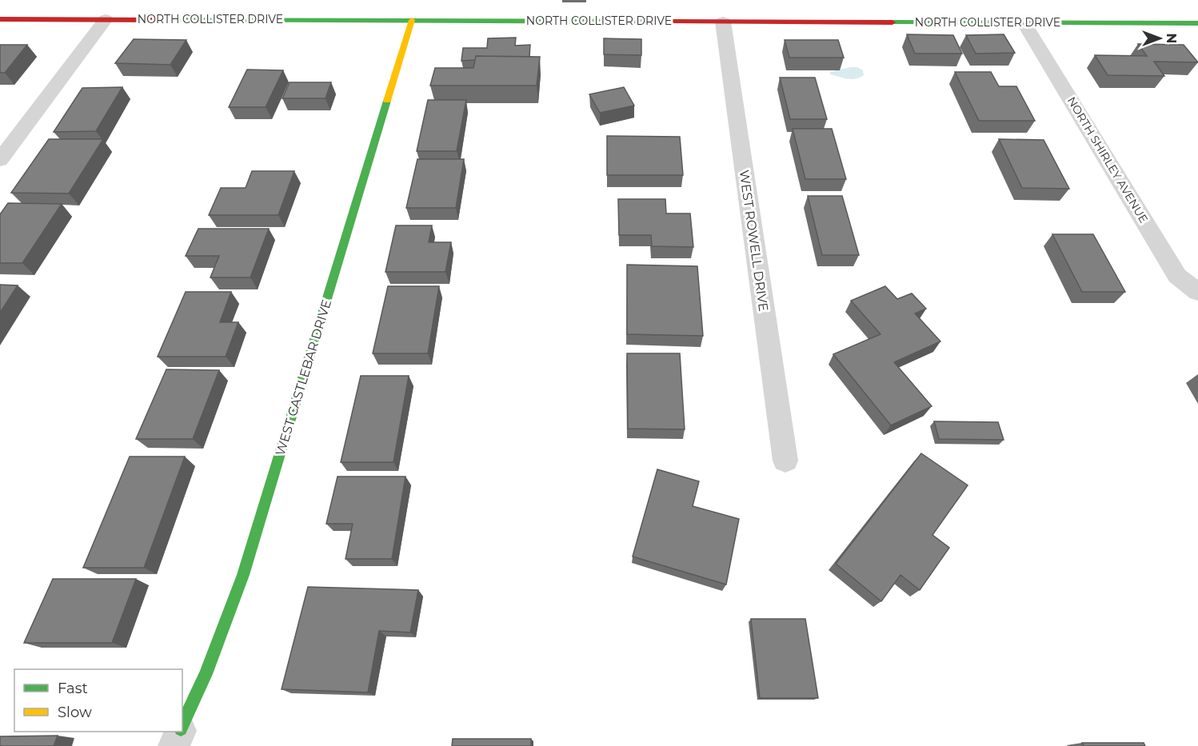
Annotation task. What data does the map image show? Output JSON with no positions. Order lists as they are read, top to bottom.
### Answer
{
  "streets": {
    "street": [
      "NORTH COLLISTER DRIVE",
      "NORTH SHIRLEY AVENUE",
      "WEST ROWELL DRIVE",
      "WEST CASTLEBAR DRIVE"
    ]
  },
  "crossings": [
    ["NORTH COLLISTER DRIVE", "NORTH SHIRLEY AVENUE"],
    ["NORTH COLLISTER DRIVE", "WEST ROWELL DRIVE"],
    ["NORTH COLLISTER DRIVE", "WEST CASTLEBAR DRIVE"]
  ],
  "legend": ["Fast", "Slow"],
  "north": "right"
}
